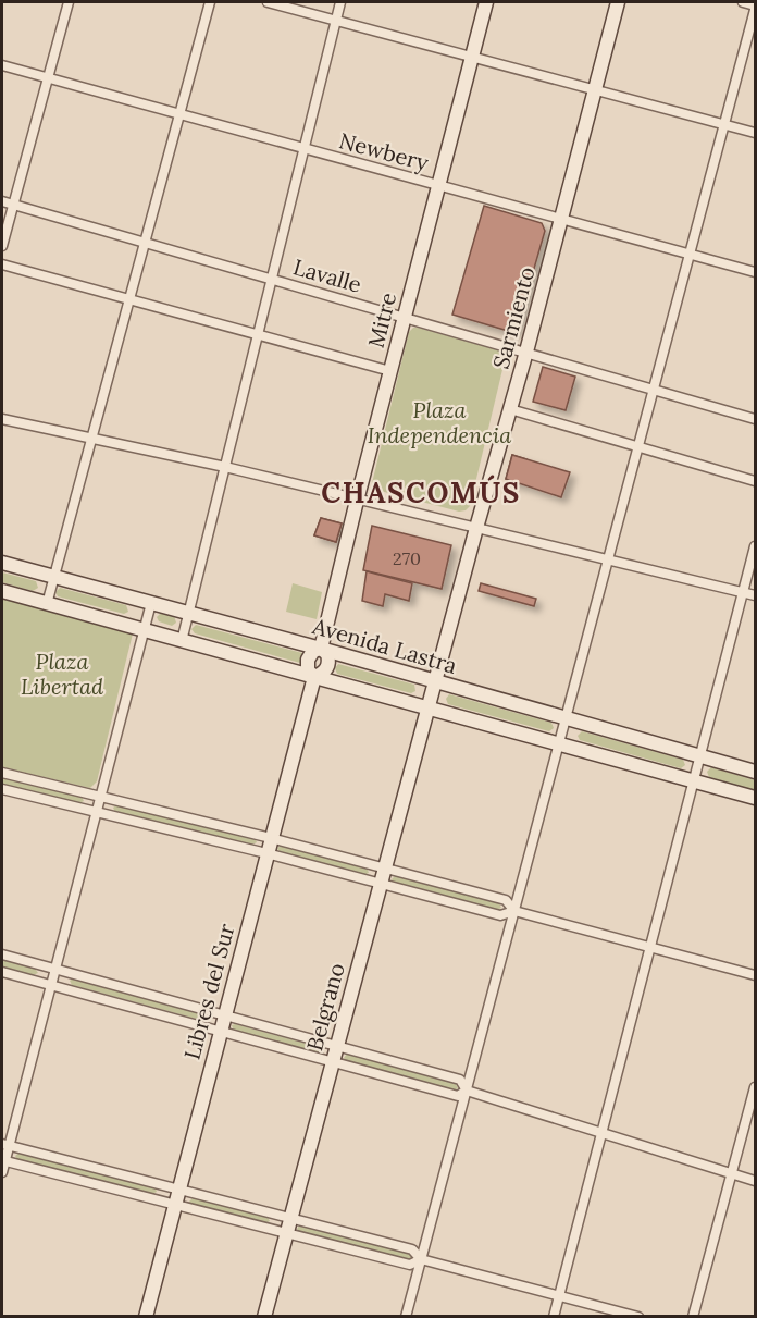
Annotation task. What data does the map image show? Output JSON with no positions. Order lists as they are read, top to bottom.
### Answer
{
  "streets": {
    "main road": [
      "Sarmiento",
      "Mitre",
      "Avenida Lastra",
      "Libres del Sur",
      "Belgrano"
    ],
    "street": ["Newbery", "Lavalle"]
  },
  "crossings": [
    ["Newbery", "Sarmiento"],
    ["Newbery", "Mitre"],
    ["Lavalle", "Sarmiento"],
    ["Lavalle", "Mitre"],
    ["Sarmiento", "Avenida Lastra"],
    ["Sarmiento", "Belgrano"],
    ["Mitre", "Avenida Lastra"],
    ["Mitre", "Libres del Sur"]
  ],
  "districts": ["CHASCOMÚS"],
  "parks": ["Plaza Independencia", "Plaza Libertad"],
  "house_numbers": ["270"]
}
